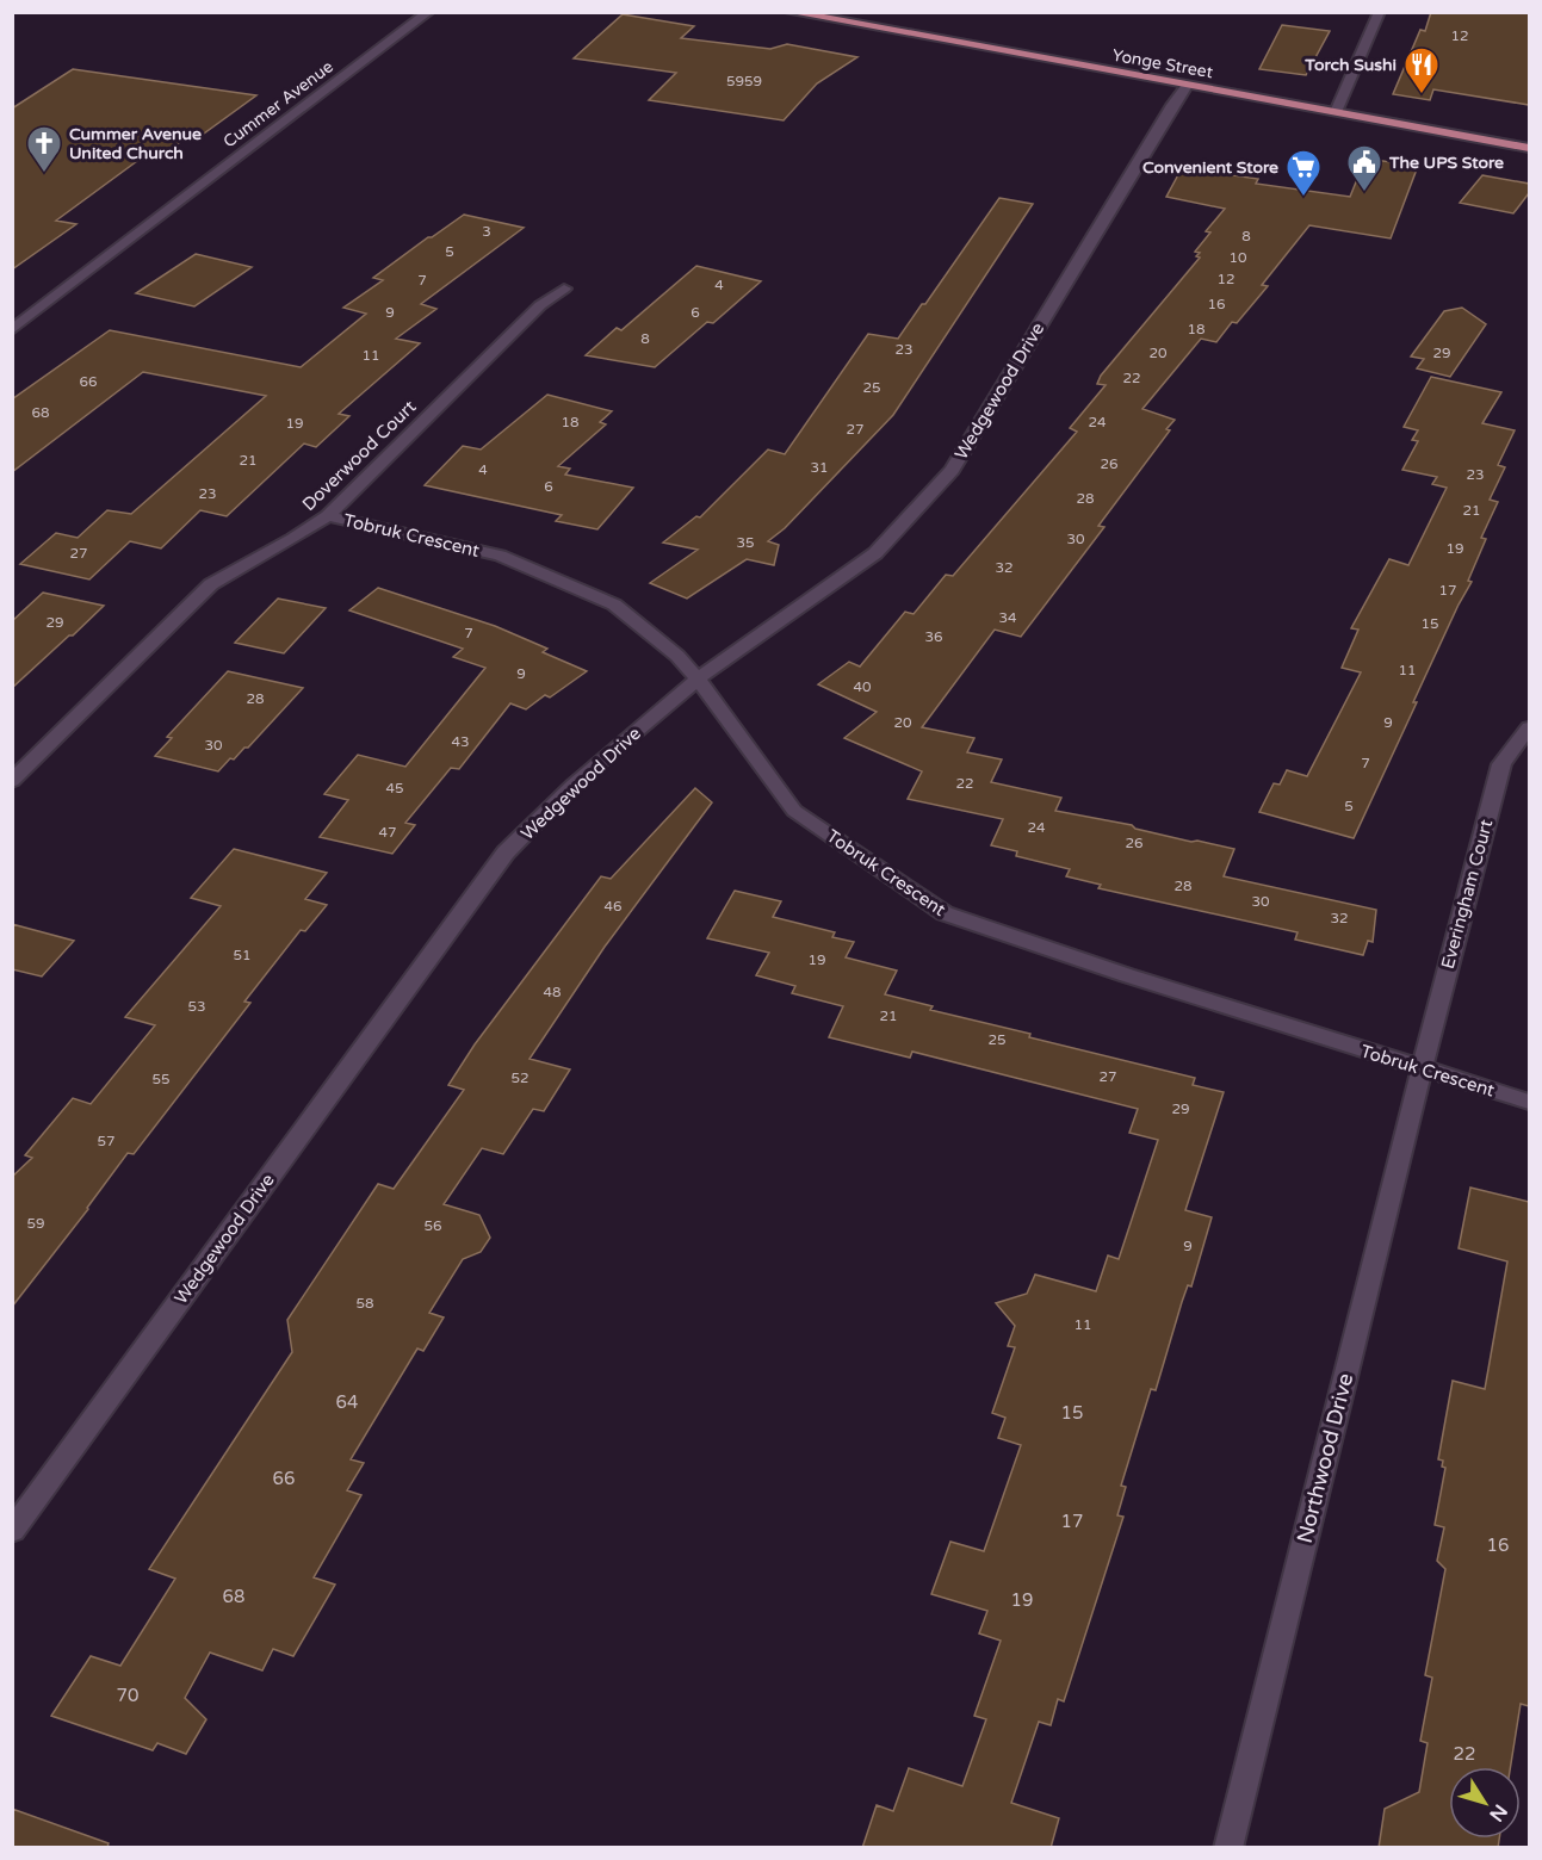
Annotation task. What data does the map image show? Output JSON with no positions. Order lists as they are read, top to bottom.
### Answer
{
  "streets": {
    "main road": ["Yonge Street"],
    "street": [
      "Cummer Avenue",
      "Wedgewood Drive",
      "Doverwood Court",
      "Tobruk Crescent",
      "Everingham Court",
      "Northwood Drive"
    ]
  },
  "crossings": [
    ["Yonge Street", "Wedgewood Drive"],
    ["Wedgewood Drive", "Tobruk Crescent"],
    ["Doverwood Court", "Tobruk Crescent"],
    ["Tobruk Crescent", "Everingham Court"],
    ["Tobruk Crescent", "Northwood Drive"],
    ["Everingham Court", "Northwood Drive"]
  ],
  "places": {
    "restaurant": ["Torch Sushi"],
    "church": ["Cummer Avenue United Church"],
    "public building": ["The UPS Store"],
    "supermarket": ["Convenient Store"]
  },
  "house_numbers": [
    "12",
    "5959",
    "3",
    "8",
    "5",
    "10",
    "12",
    "7",
    "4",
    "16",
    "9",
    "6",
    "18",
    "8",
    "23",
    "20",
    "29",
    "11",
    "22",
    "66",
    "25",
    "68",
    "18",
    "24",
    "19",
    "27",
    "21",
    "26",
    "31",
    "4",
    "23",
    "6",
    "23",
    "28",
    "21",
    "30",
    "35",
    "19",
    "27",
    "32",
    "17",
    "34",
    "29",
    "15",
    "7",
    "36",
    "11",
    "9",
    "40",
    "28",
    "20",
    "9",
    "43",
    "30",
    "7",
    "22",
    "45",
    "5",
    "24",
    "47",
    "26",
    "28",
    "30",
    "46",
    "32",
    "51",
    "19",
    "48",
    "53",
    "21",
    "25",
    "27",
    "52",
    "55",
    "29",
    "57",
    "59",
    "56",
    "9",
    "58",
    "11",
    "64",
    "15",
    "66",
    "17",
    "16",
    "68",
    "19",
    "70",
    "22"
  ],
  "north": "bottom right"
}
